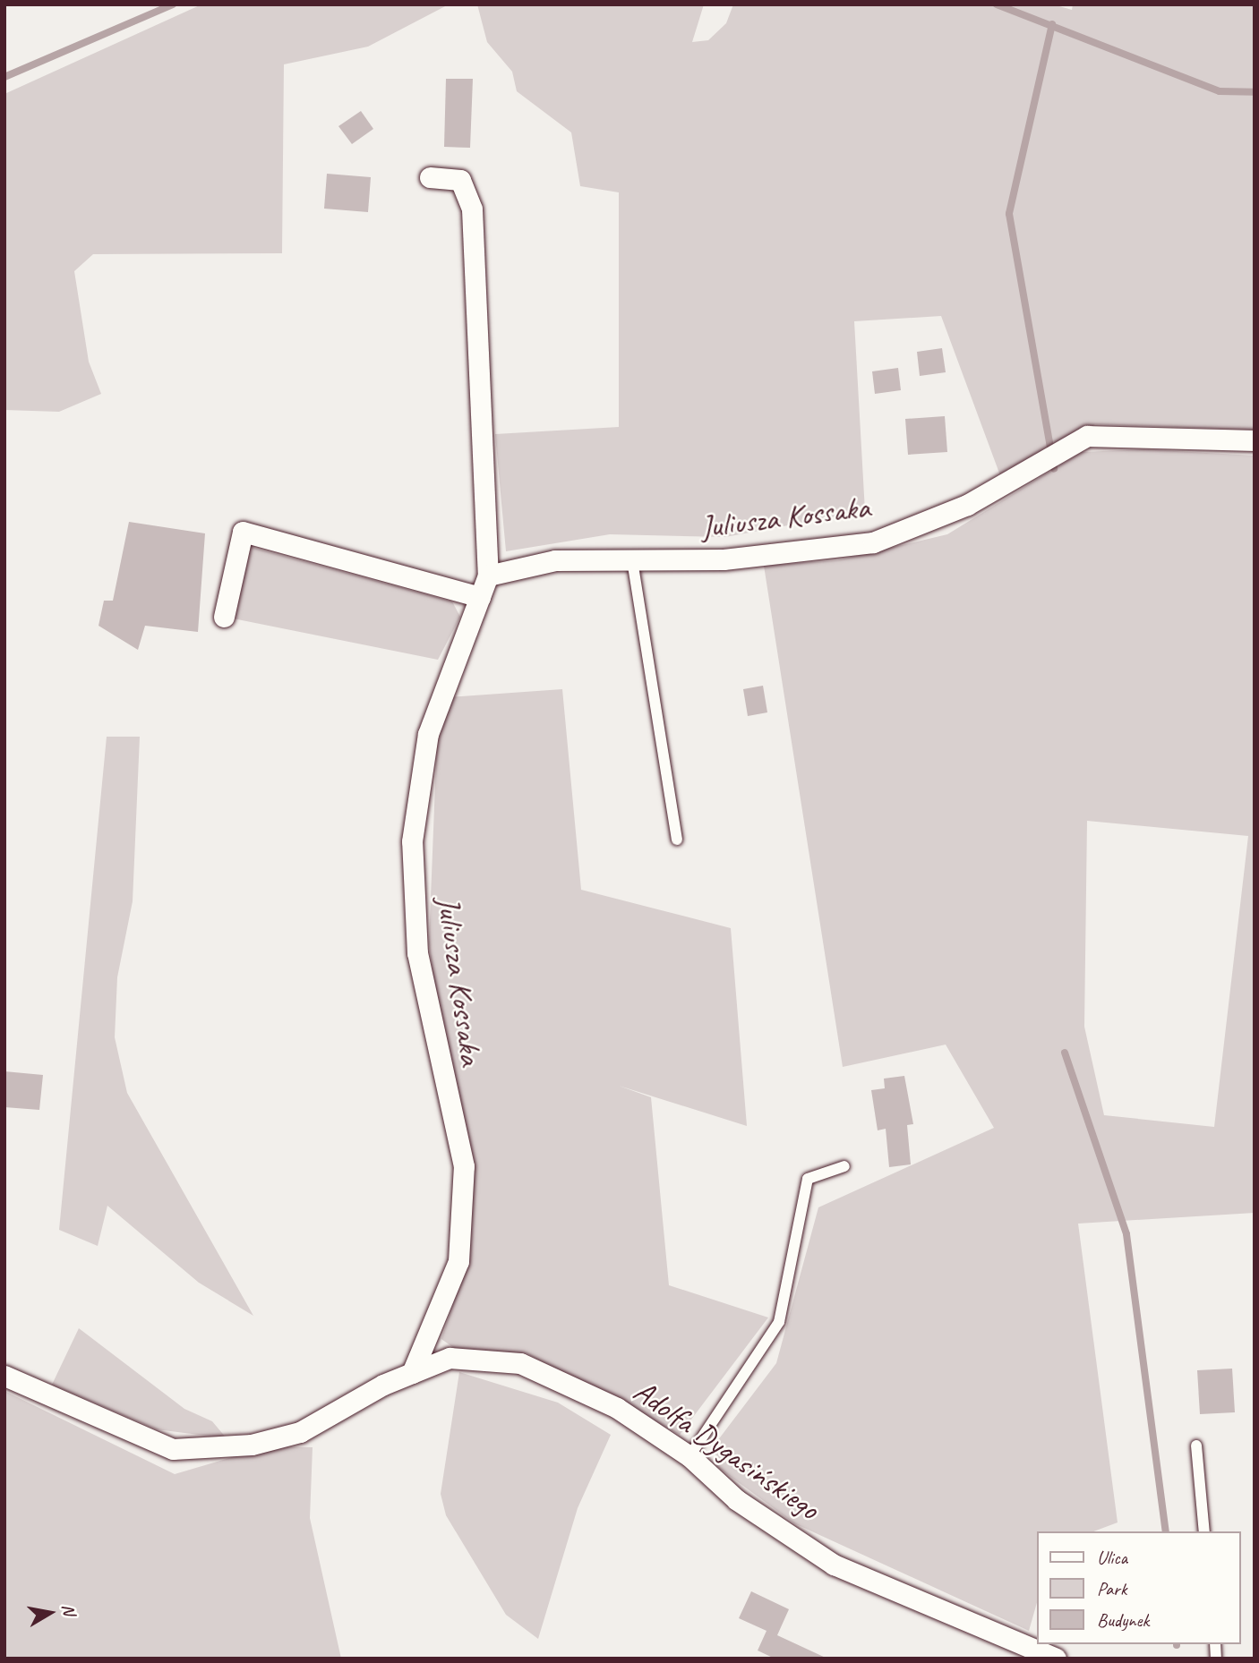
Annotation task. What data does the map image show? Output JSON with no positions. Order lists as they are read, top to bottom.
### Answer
{
  "streets": {
    "street": ["Juliusza Kossaka", "Adolfa Dygasińskiego"]
  },
  "crossings": [
    ["Juliusza Kossaka", "Adolfa Dygasińskiego"]
  ],
  "legend": ["Ulica", "Park", "Budynek"],
  "north": "right"
}
